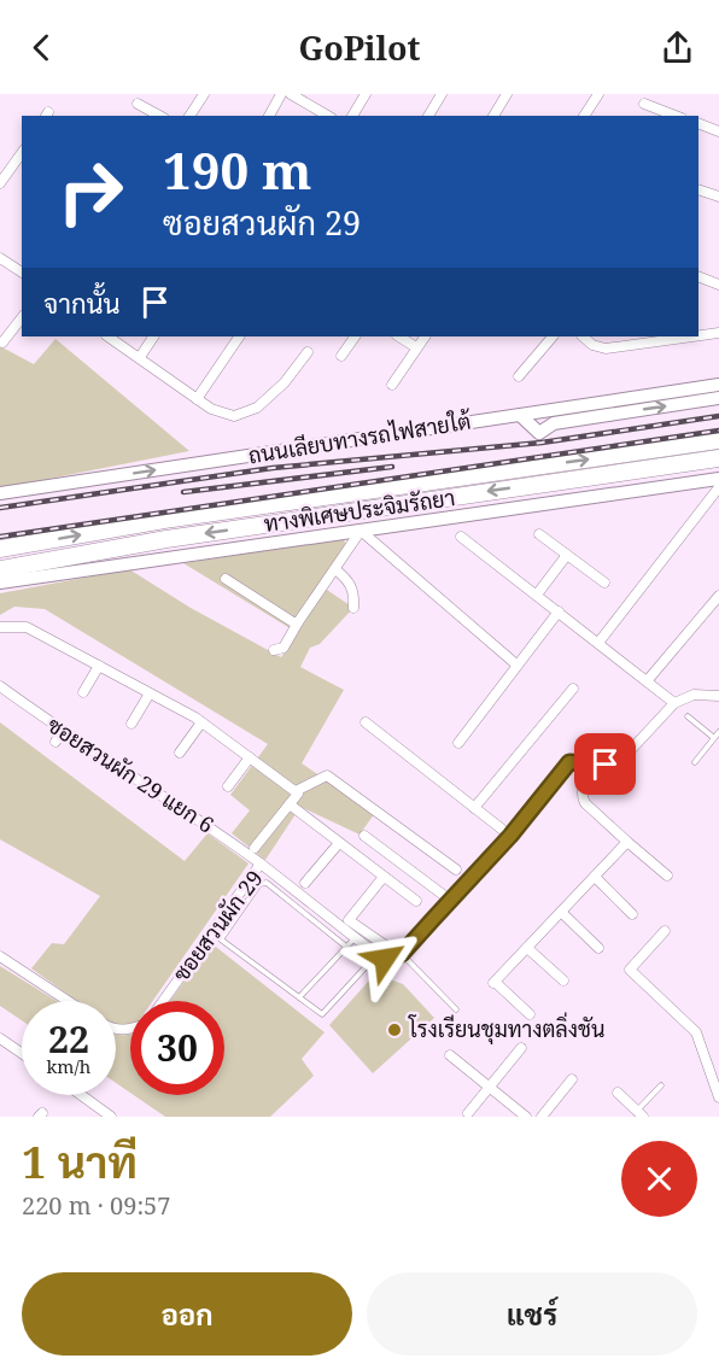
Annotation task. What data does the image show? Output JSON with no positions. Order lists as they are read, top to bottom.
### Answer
{
  "streets": {
    "highway": ["ทางพิเศษประจิมรัถยา"],
    "main road": ["ถนนเลียบทางรถไฟสายใต้"],
    "street": ["ซอยสวนผัก 29 แยก 6", "ซอยสวนผัก 29"]
  },
  "crossings": [
    ["ซอยสวนผัก 29 แยก 6", "ซอยสวนผัก 29"]
  ],
  "places": ["โรงเรียนชุมทางตลิ่งชัน"],
  "page": {
    "header": "GoPilot",
    "turn": ["190 m", "ซอยสวนผัก 29"],
    "then": "จากนั้น",
    "speed": "22 km/h",
    "limit": "30",
    "heading": ["1 นาที", "220 m · 09:57"],
    "buttons": ["ออก", "แชร์"]
  }
}
